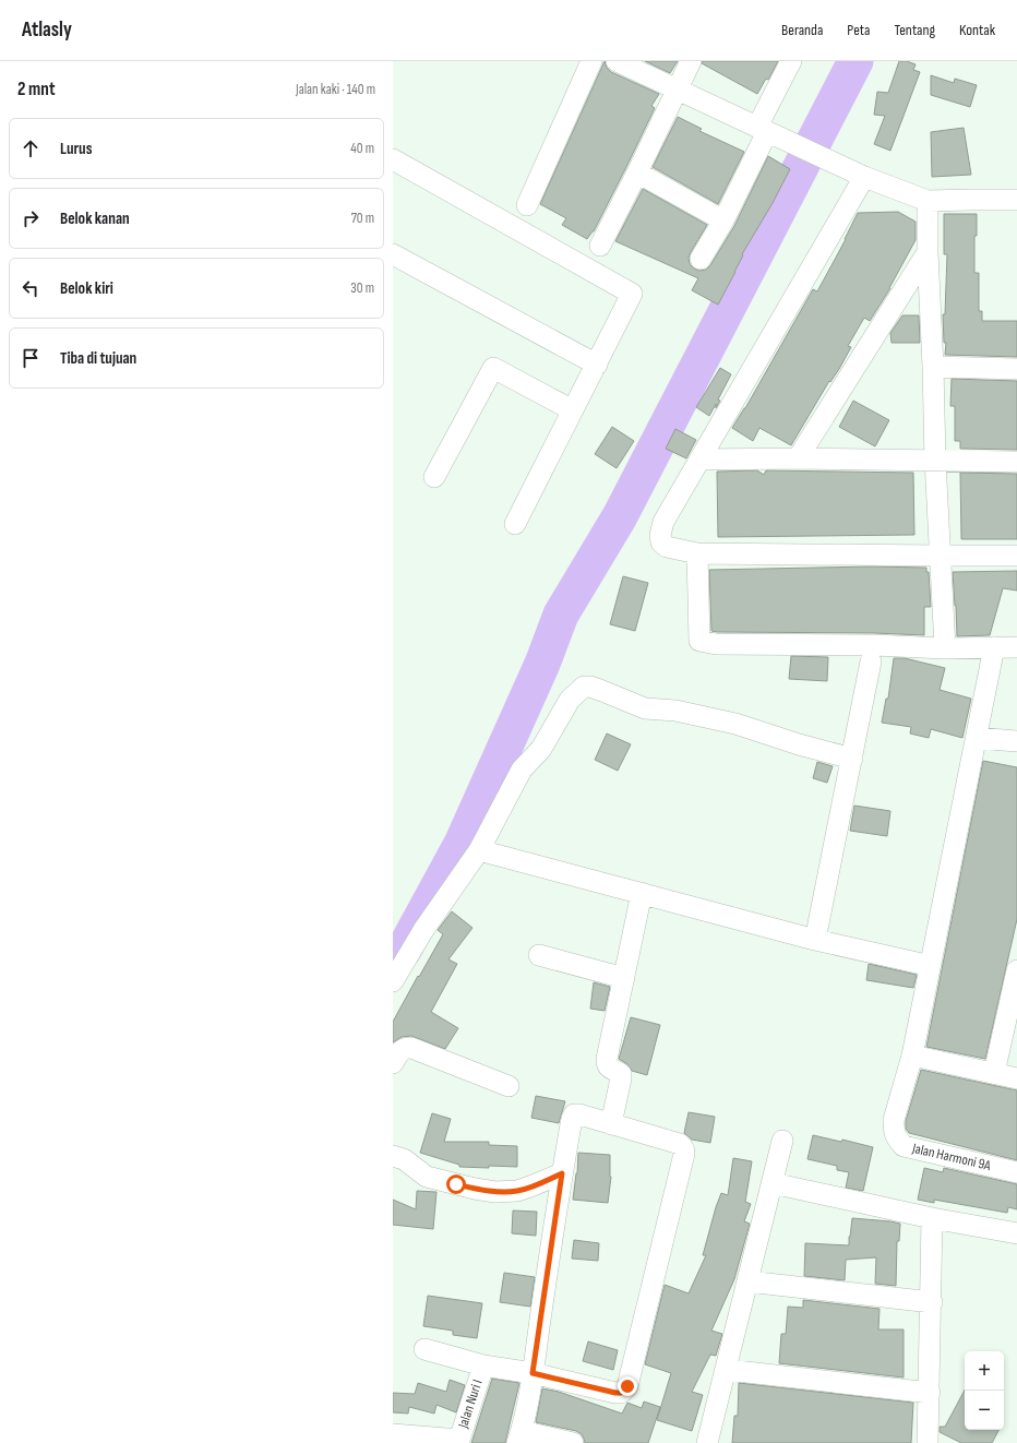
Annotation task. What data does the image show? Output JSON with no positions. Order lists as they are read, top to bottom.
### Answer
{
  "streets": {
    "street": ["Jalan Harmoni 9A", "Jalan Nuri I"]
  },
  "page": {
    "header": "Atlasly",
    "nav": [
      "Beranda",
      "Peta",
      "Tentang",
      "Kontak"
    ],
    "heading": ["2 mnt", "Jalan kaki · 140 m"],
    "list": [
      ["Lurus", "40 m"],
      ["Belok kanan", "70 m"],
      ["Belok kiri", "30 m"],
      "Tiba di tujuan"
    ],
    "map_buttons": ["+", "−"]
  }
}
